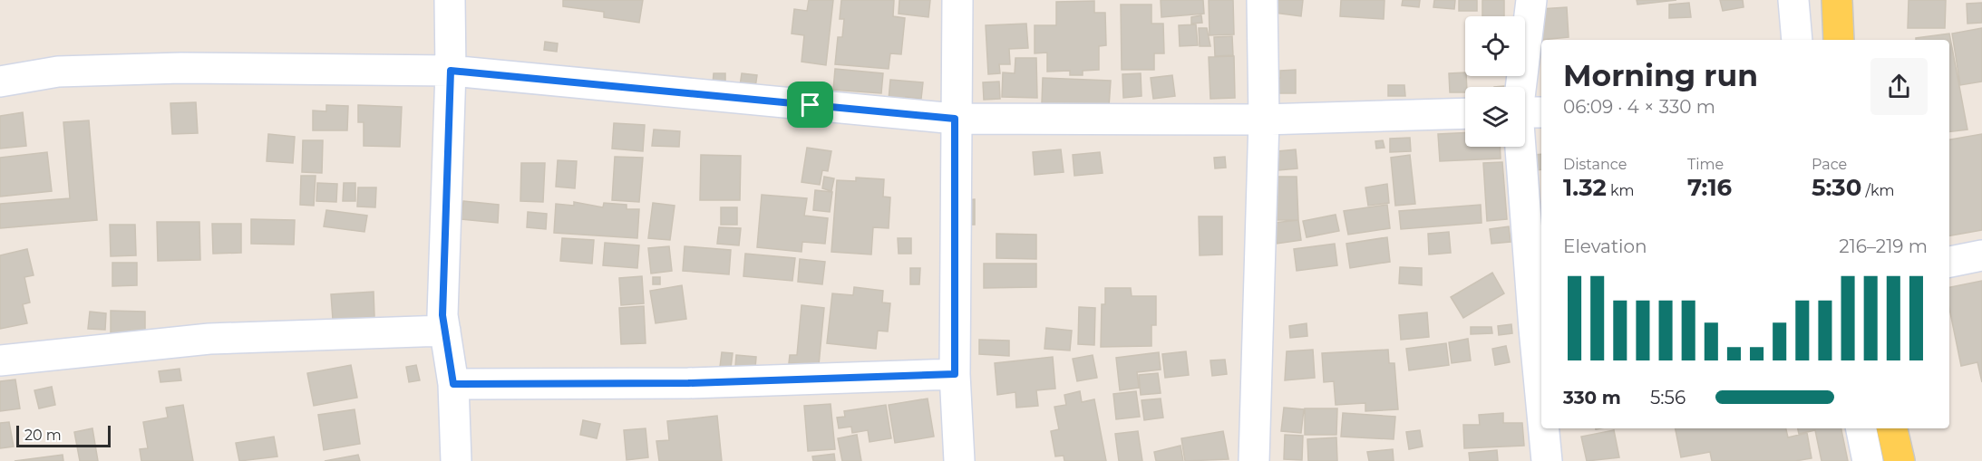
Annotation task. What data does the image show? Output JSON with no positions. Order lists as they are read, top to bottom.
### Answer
{
  "scale_bar": "20 m",
  "page": {
    "heading": ["Morning run", "06:09 · 4 × 330 m"],
    "stats": [
      ["Distance", "1.32 km"],
      ["Time", "7:16"],
      ["Pace", "5:30 /km"]
    ],
    "chart": ["Elevation", "216–219 m"],
    "list": [
      {
        "name": "330 m",
        "note": "5:56"
      }
    ],
    "scale": "20 m"
  }
}
